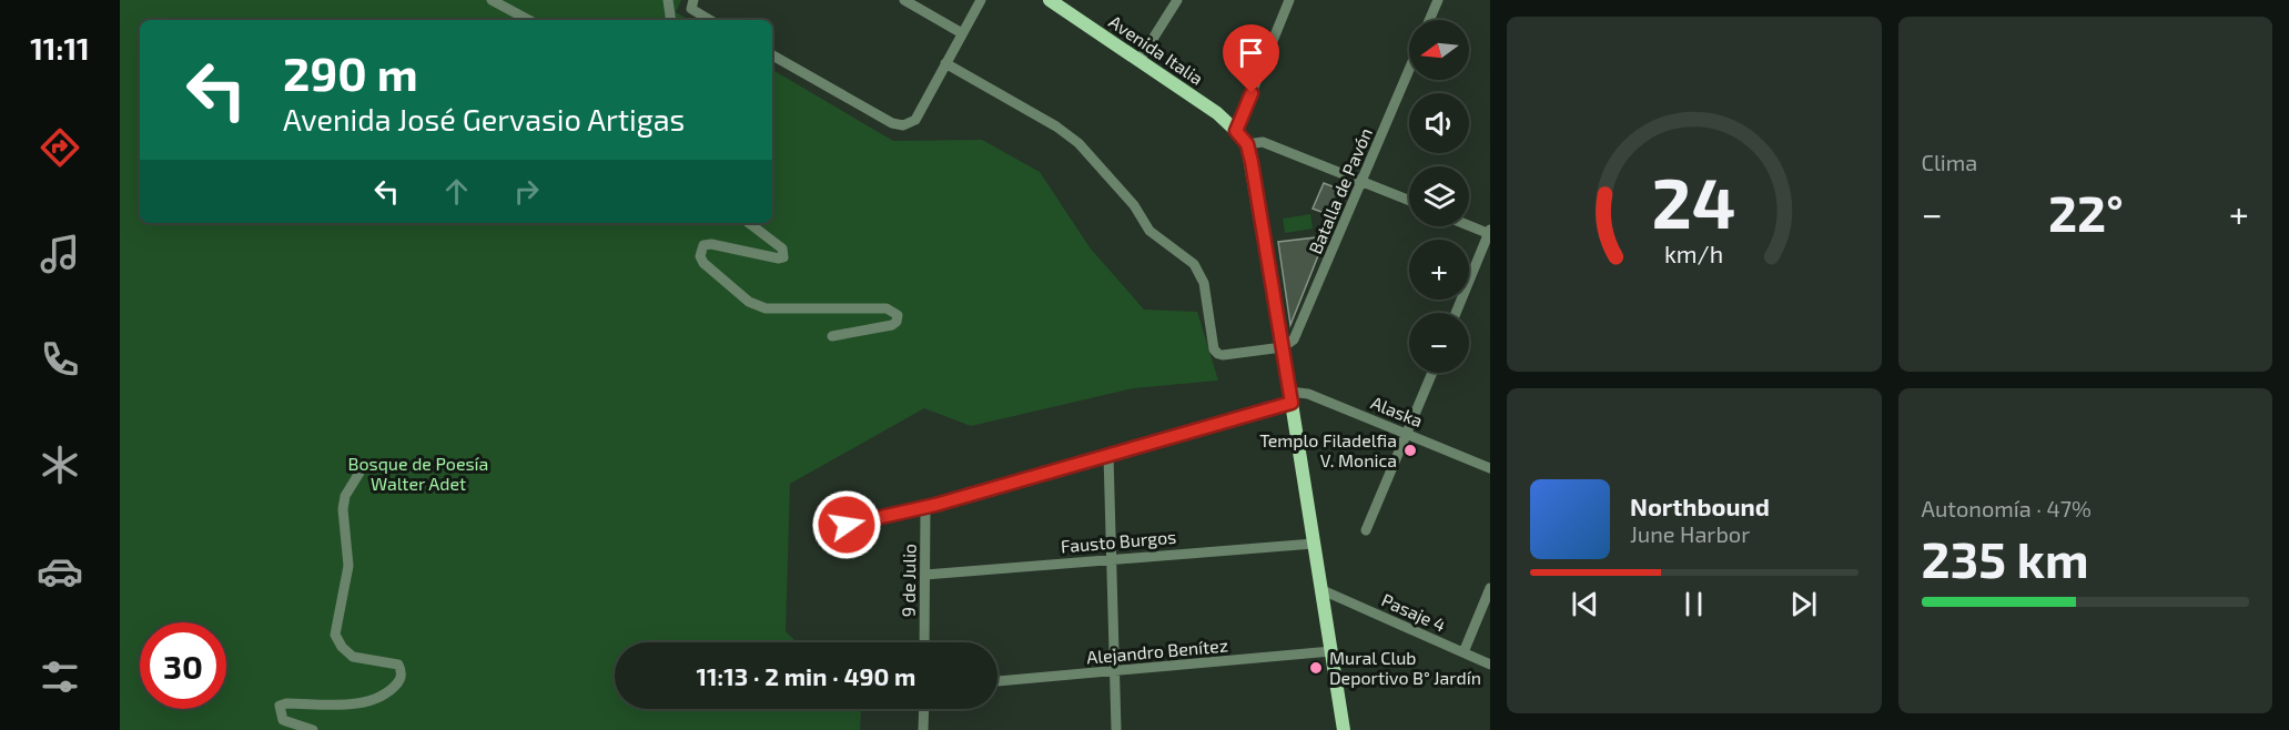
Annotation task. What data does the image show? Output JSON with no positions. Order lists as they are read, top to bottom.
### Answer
{
  "streets": {
    "main road": ["Avenida Italia"],
    "street": [
      "Batalla de Pavón",
      "Alaska",
      "Fausto Burgos",
      "9 de Julio",
      "Pasaje 4",
      "Alejandro Benítez"
    ]
  },
  "crossings": [
    ["Fausto Burgos", "9 de Julio"]
  ],
  "parks": ["Bosque de Poesía Walter Adet"],
  "places": ["Templo Filadelfia V. Monica", "Mural Club Deportivo B° Jardín"],
  "north": "left",
  "page": {
    "tabs": "11:11",
    "tile": [
      "Clima",
      ["Autonomía · 47%", "235 km"]
    ],
    "map_buttons": ["+", "−"],
    "turn": ["290 m", "Avenida José Gervasio Artigas"],
    "heat": ["−", "22°", "+"],
    "song": ["Northbound", "June Harbor"],
    "limit": "30",
    "trip": "11:13 · 2 min · 490 m",
    "gauge": ["24", "km/h"]
  }
}
